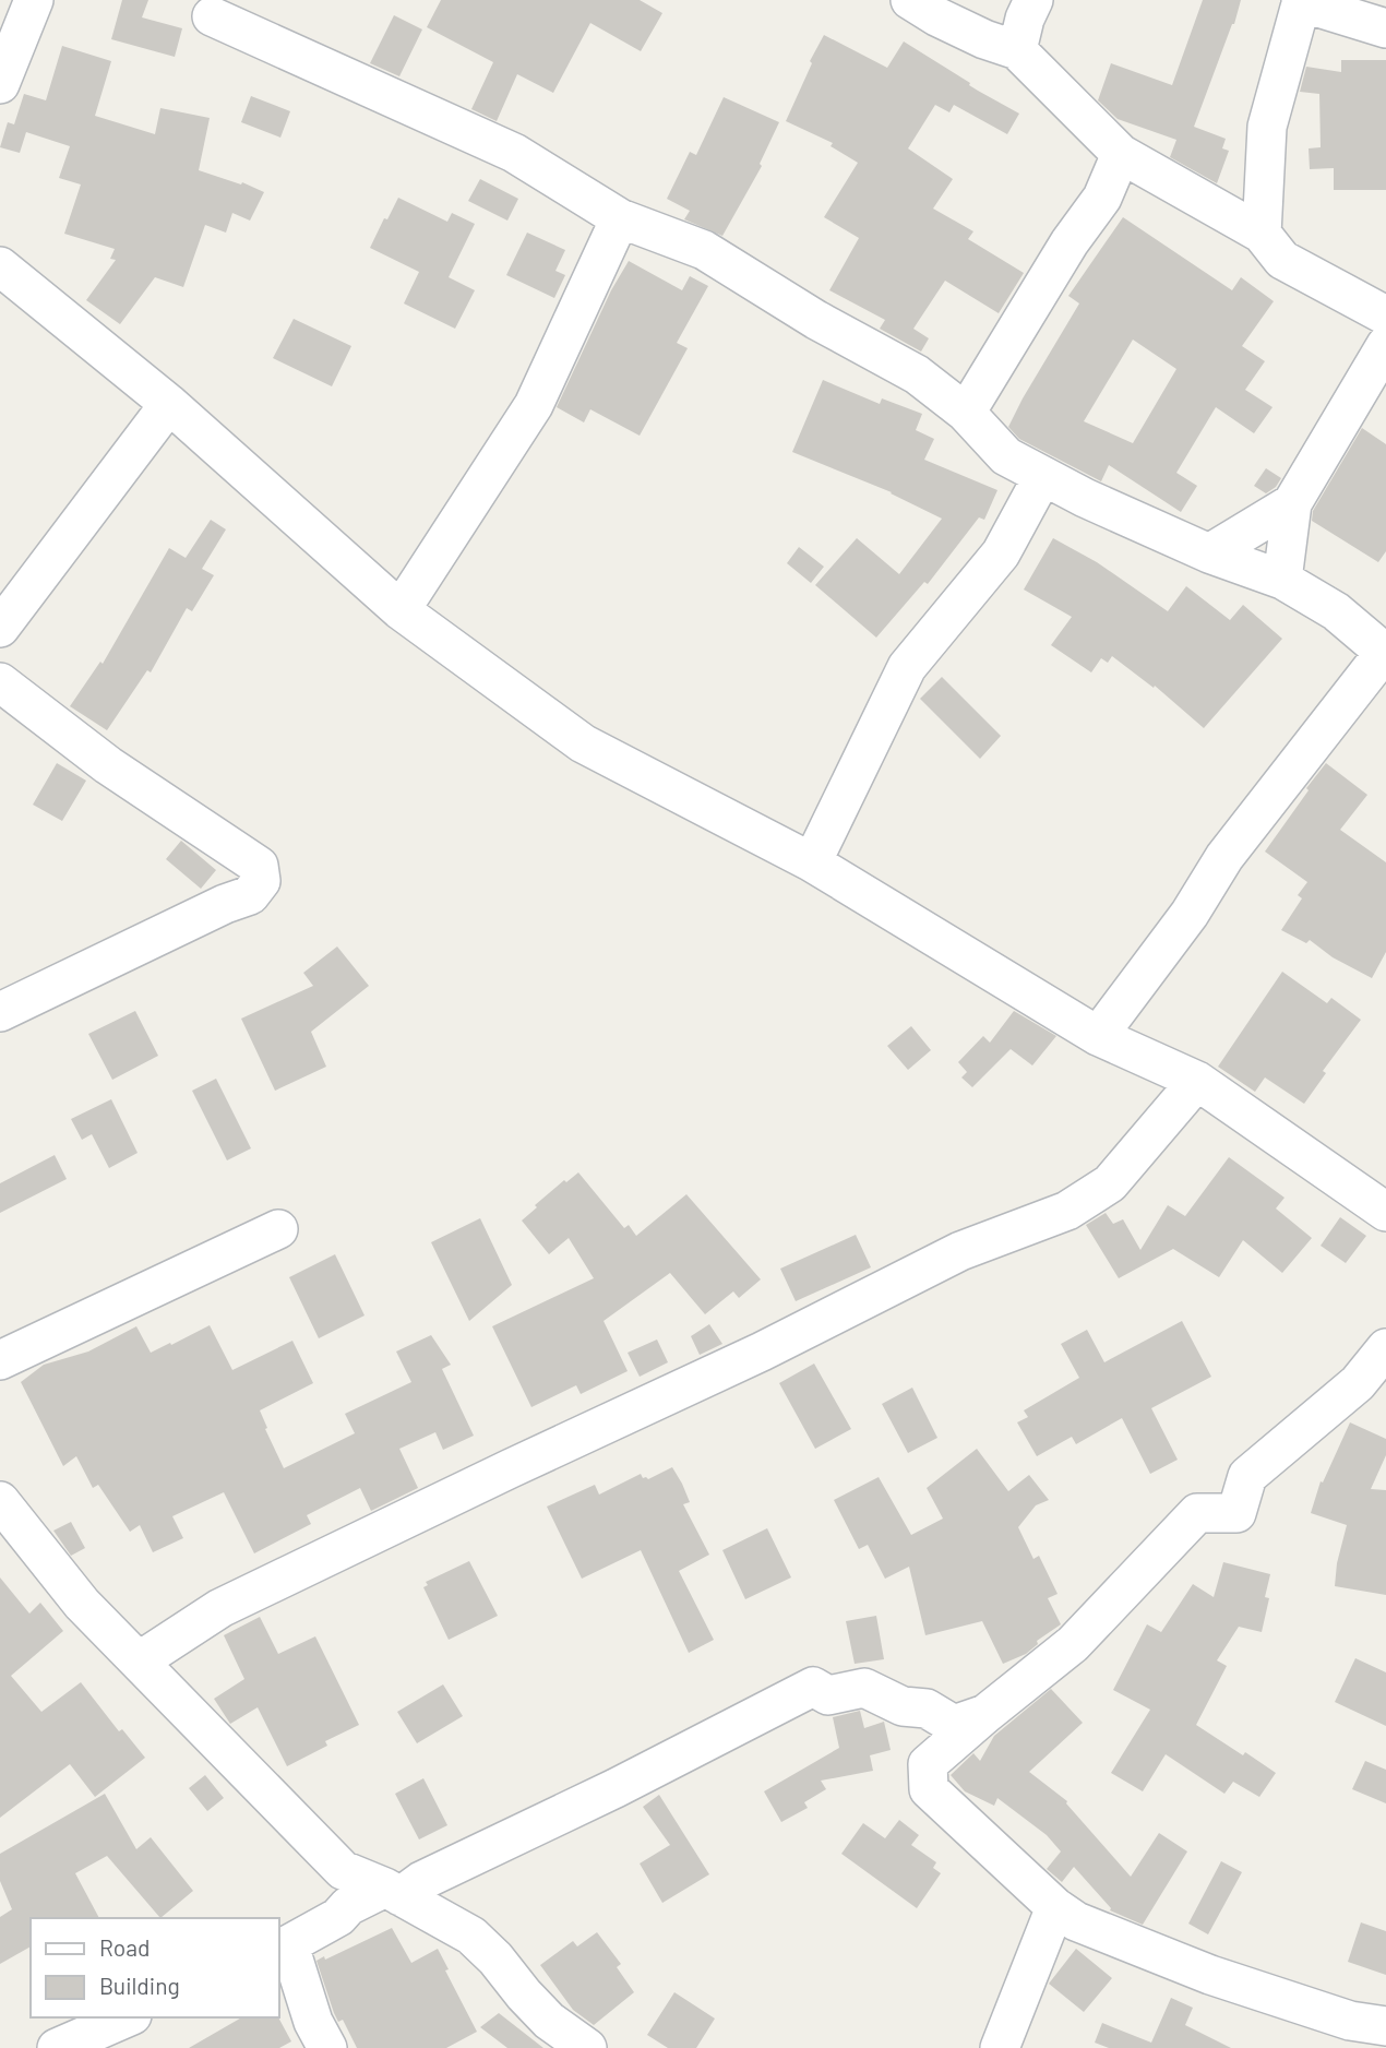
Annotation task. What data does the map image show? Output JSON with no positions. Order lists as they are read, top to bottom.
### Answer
{
  "legend": ["Road", "Building"]
}
